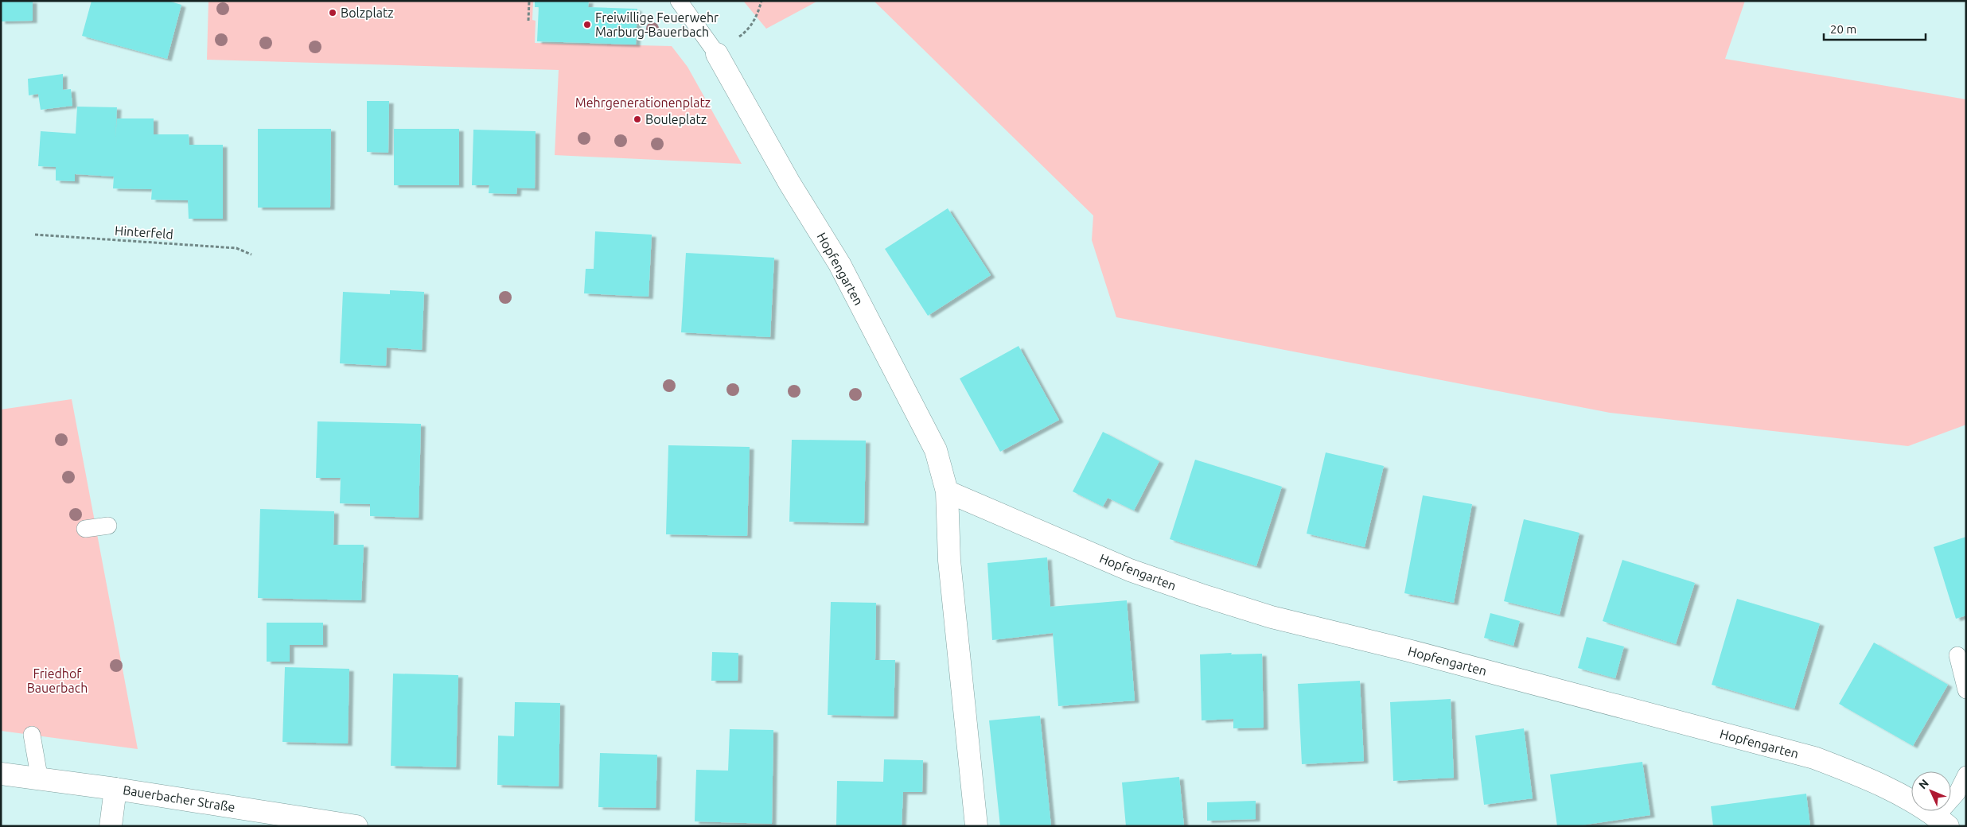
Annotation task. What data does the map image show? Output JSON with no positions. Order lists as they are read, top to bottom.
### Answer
{
  "streets": {
    "street": ["Hopfengarten", "Bauerbacher Straße"],
    "path": ["Hinterfeld"]
  },
  "parks": ["Mehrgenerationenplatz", "Friedhof Bauerbach"],
  "places": ["Bolzplatz", "Freiwillige Feuerwehr Marburg-Bauerbach", "Bouleplatz"],
  "scale_bar": "20 m",
  "north": "top left"
}
